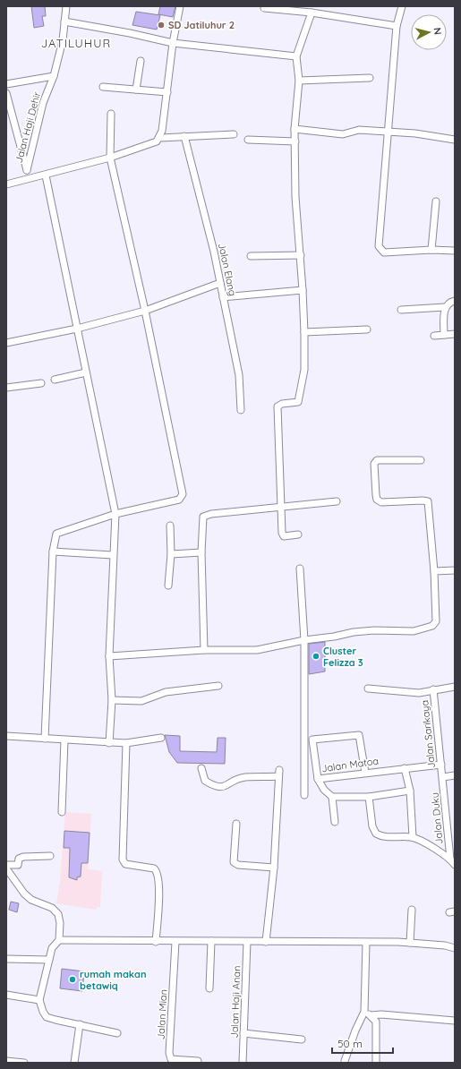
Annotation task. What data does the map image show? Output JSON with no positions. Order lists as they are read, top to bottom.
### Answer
{
  "streets": {
    "street": [
      "Jalan Haji Dehir",
      "Jalan Elang",
      "Jalan Sarikaya",
      "Jalan Matoa",
      "Jalan Duku",
      "Jalan Haji Anan",
      "Jalan Mian"
    ]
  },
  "crossings": [
    ["Jalan Sarikaya", "Jalan Matoa"],
    ["Jalan Sarikaya", "Jalan Duku"]
  ],
  "districts": ["JATILUHUR"],
  "places": ["SD Jatiluhur 2", "Cluster Felizza 3", "rumah makan betawiq"],
  "scale_bar": "50 m",
  "north": "right"
}
